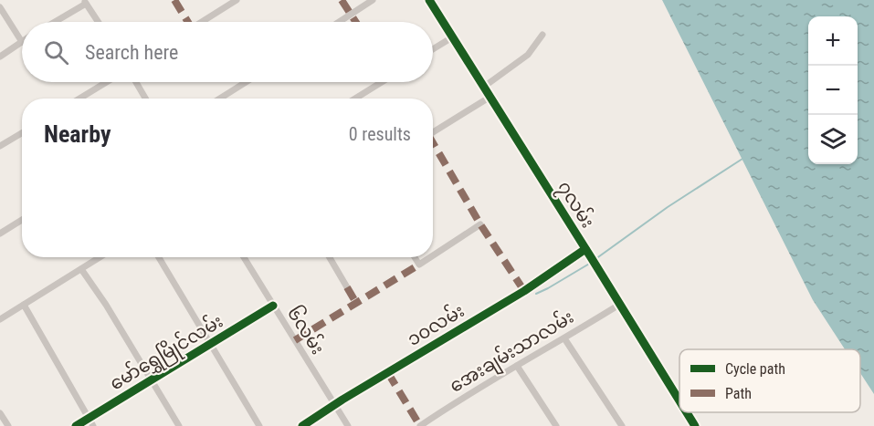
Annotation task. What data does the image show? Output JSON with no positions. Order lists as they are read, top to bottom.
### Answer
{
  "streets": {
    "street": [
      "၇လမ်း",
      "၁၀လမ်း",
      "၆လမ်း",
      "အေးချမ်းသာလမ်း",
      "မော်ရွှေမြိုင်လမ်း"
    ]
  },
  "crossings": [
    ["၇လမ်း", "၁၀လမ်း"],
    ["၇လမ်း", "အေးချမ်းသာလမ်း"],
    ["၁၀လမ်း", "၆လမ်း"],
    ["၆လမ်း", "မော်ရွှေမြိုင်လမ်း"]
  ],
  "legend": ["Cycle path", "Path"],
  "page": {
    "map_buttons": ["+", "−"],
    "search": "Search here",
    "heading": ["Nearby", "0 results"]
  }
}
